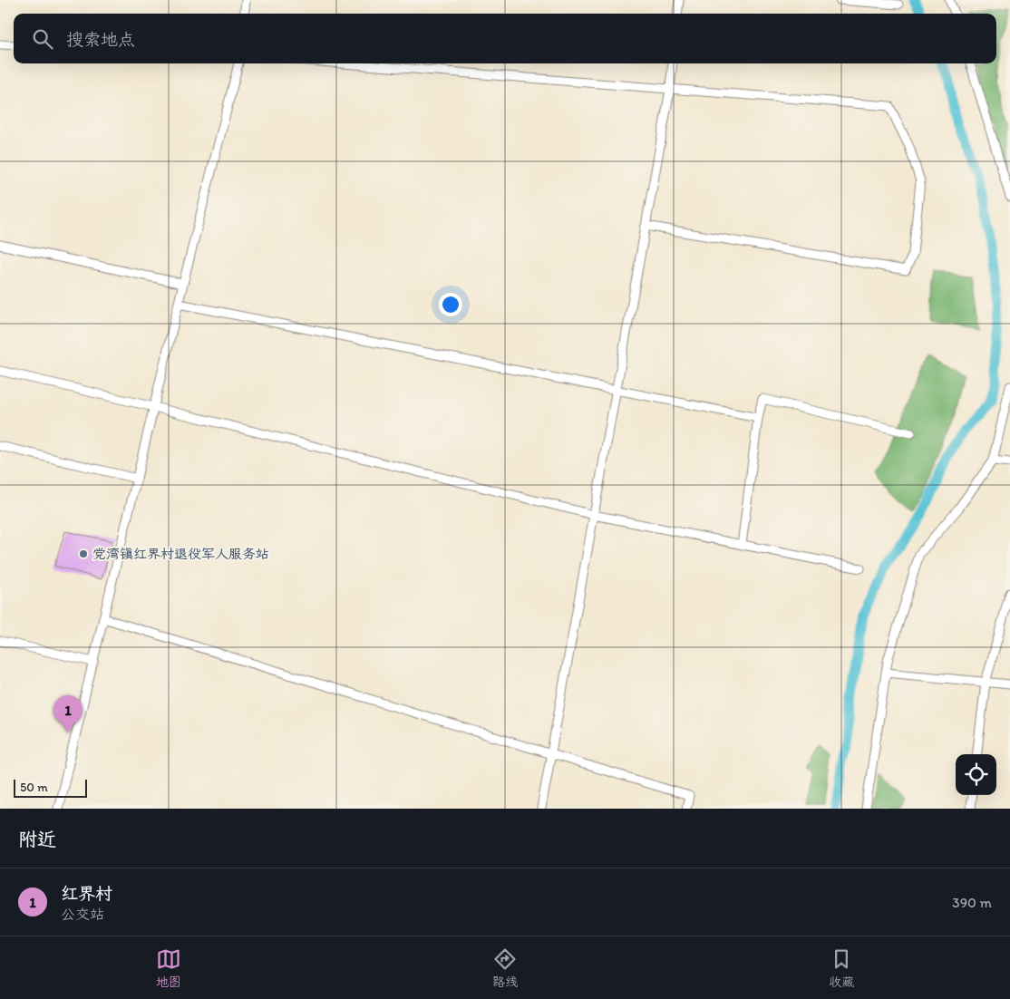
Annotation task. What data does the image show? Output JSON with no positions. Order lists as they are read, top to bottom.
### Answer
{
  "places": ["党湾镇红界村退役军人服务站"],
  "scale_bar": "50 m",
  "page": {
    "search": "搜索地点",
    "pins": "1",
    "scale": "50 m",
    "heading": "附近",
    "list": [
      {
        "mark": "1",
        "name": "红界村",
        "note": "公交站",
        "value": "390 m"
      }
    ],
    "nav": ["地图", "路线", "收藏"]
  }
}
